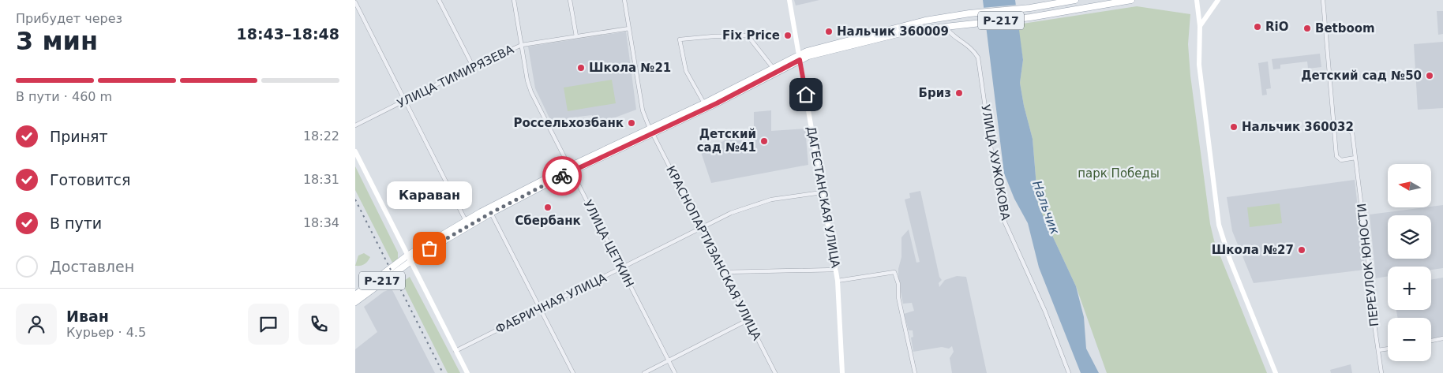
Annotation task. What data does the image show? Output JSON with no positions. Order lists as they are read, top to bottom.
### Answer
{
  "streets": {
    "main road": ["Р-217", "ДАГЕСТАНСКАЯ УЛИЦА"],
    "street": [
      "УЛИЦА ТИМИРЯЗЕВА",
      "УЛИЦА ХУЖОКОВА",
      "УЛИЦА ЦЕТКИН",
      "КРАСНОПАРТИЗАНСКАЯ УЛИЦА",
      "ПЕРЕУЛОК ЮНОСТИ",
      "ФАБРИЧНАЯ УЛИЦА"
    ]
  },
  "crossings": [
    ["Р-217", "УЛИЦА ХУЖОКОВА"],
    ["Р-217", "ДАГЕСТАНСКАЯ УЛИЦА"],
    ["Р-217", "УЛИЦА ЦЕТКИН"],
    ["Р-217", "КРАСНОПАРТИЗАНСКАЯ УЛИЦА"],
    ["УЛИЦА ТИМИРЯЗЕВА", "УЛИЦА ЦЕТКИН"],
    ["УЛИЦА ТИМИРЯЗЕВА", "КРАСНОПАРТИЗАНСКАЯ УЛИЦА"],
    ["ДАГЕСТАНСКАЯ УЛИЦА", "ФАБРИЧНАЯ УЛИЦА"],
    ["УЛИЦА ЦЕТКИН", "ФАБРИЧНАЯ УЛИЦА"],
    ["КРАСНОПАРТИЗАНСКАЯ УЛИЦА", "ФАБРИЧНАЯ УЛИЦА"]
  ],
  "water": ["Нальчик"],
  "parks": ["парк Победы"],
  "places": [
    "RiO",
    "Betboom",
    "Нальчик 360009",
    "Fix Price",
    "Школа №21",
    "Детский сад №50",
    "Бриз",
    "Россельхозбанк",
    "Нальчик 360032",
    "Детский сад №41",
    "Сбербанк",
    "Караван",
    "Школа №27"
  ],
  "north": "left",
  "page": {
    "heading": ["3 мин", "Прибудет через", "18:43–18:48"],
    "panel": ["Иван", "Курьер · 4.5"],
    "bar": "В пути · 460 m",
    "list": [
      ["Принят", "18:22"],
      ["Готовится", "18:31"],
      ["В пути", "18:34"],
      "Доставлен"
    ],
    "map_buttons": ["+", "−"],
    "bubble": "Караван"
  }
}
